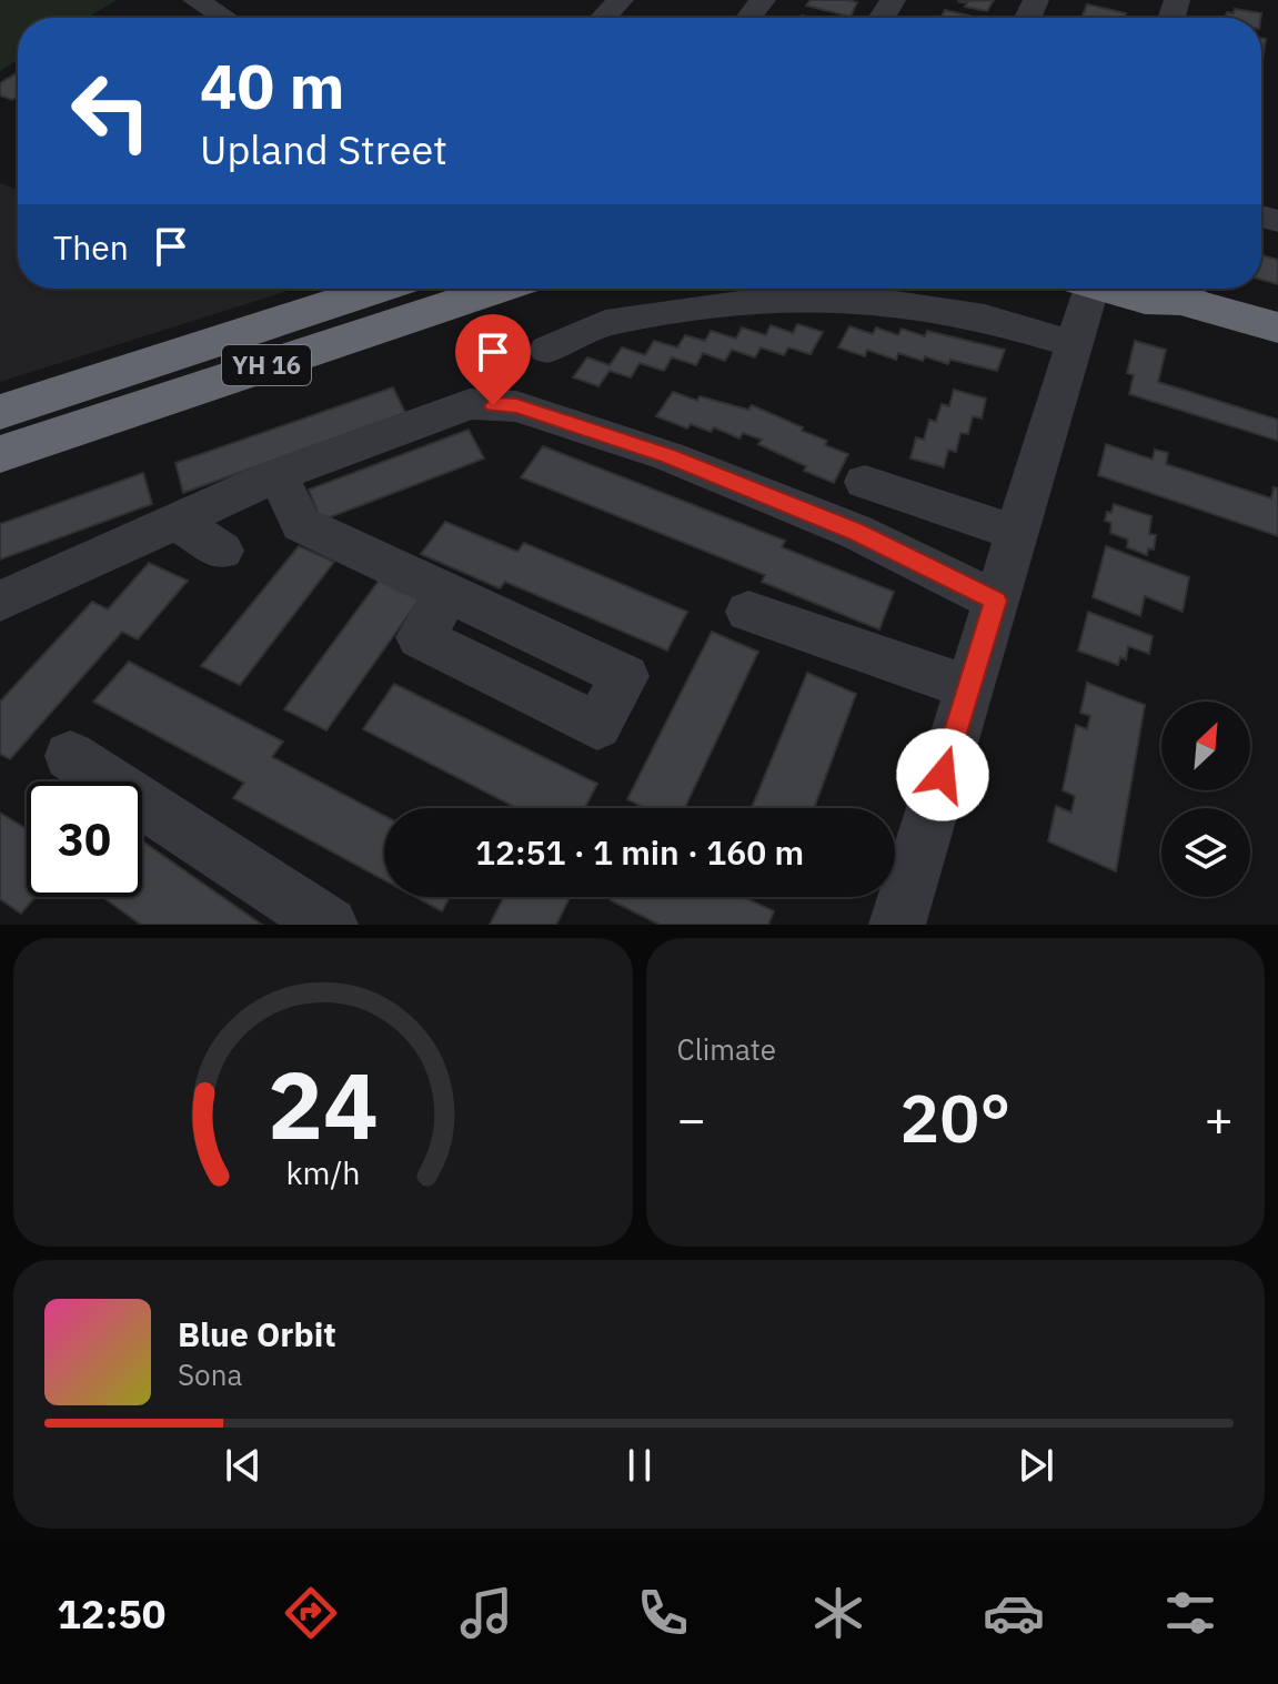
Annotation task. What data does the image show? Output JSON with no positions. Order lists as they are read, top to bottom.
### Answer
{
  "streets": {
    "highway": ["YH 16"]
  },
  "north": "top right",
  "page": {
    "turn": ["40 m", "Upland Street"],
    "then": "Then",
    "limit": "30",
    "trip": "12:51 · 1 min · 160 m",
    "tile": "Climate",
    "heat": ["−", "20°", "+"],
    "song": ["Blue Orbit", "Sona"],
    "tabs": "12:50",
    "gauge": ["24", "km/h"]
  }
}
